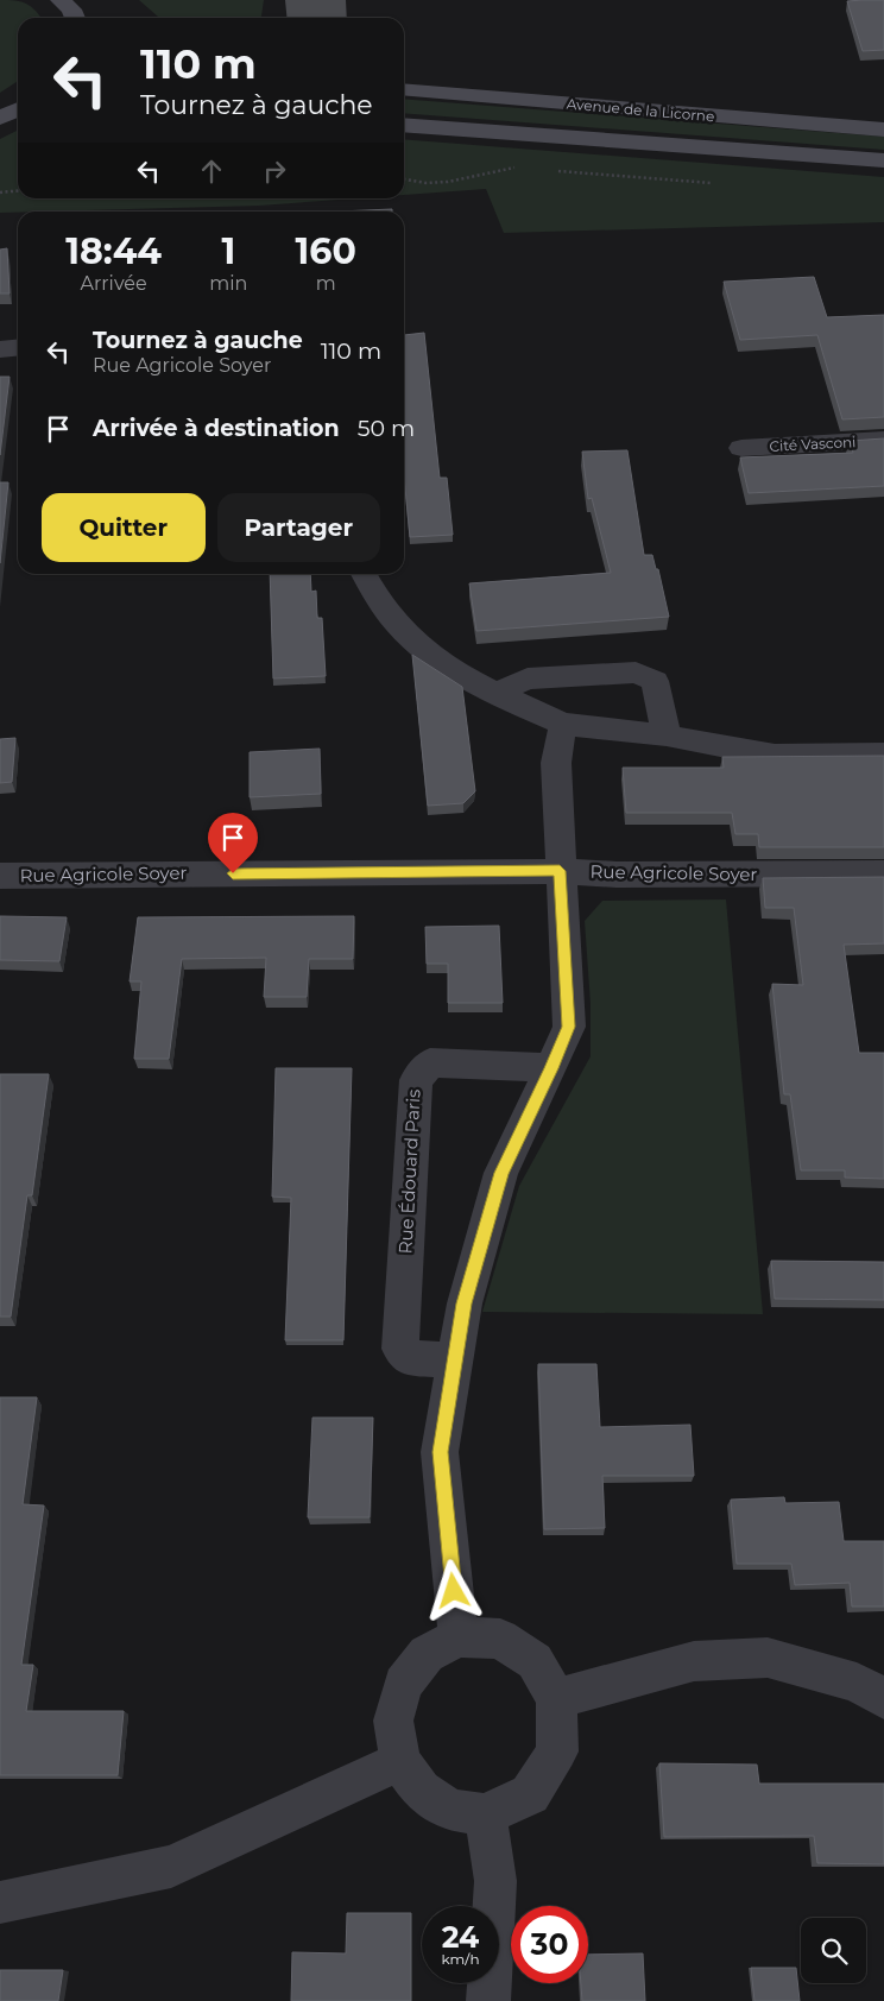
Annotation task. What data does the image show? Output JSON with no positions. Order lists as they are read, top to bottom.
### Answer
{
  "streets": {
    "main road": ["Avenue de la Licorne"],
    "street": ["Cité Vasconi", "Rue Agricole Soyer", "Rue Édouard Paris"]
  },
  "page": {
    "turn": ["110 m", "Tournez à gauche"],
    "eta": [
      "18:44",
      "Arrivée",
      "1",
      "min",
      "160",
      "m"
    ],
    "list": [
      {
        "name": "Tournez à gauche",
        "note": "Rue Agricole Soyer",
        "value": "110 m"
      },
      {
        "name": "Arrivée à destination",
        "value": "50 m"
      }
    ],
    "buttons": ["Quitter", "Partager"],
    "speed": "24 km/h",
    "limit": "30"
  }
}
